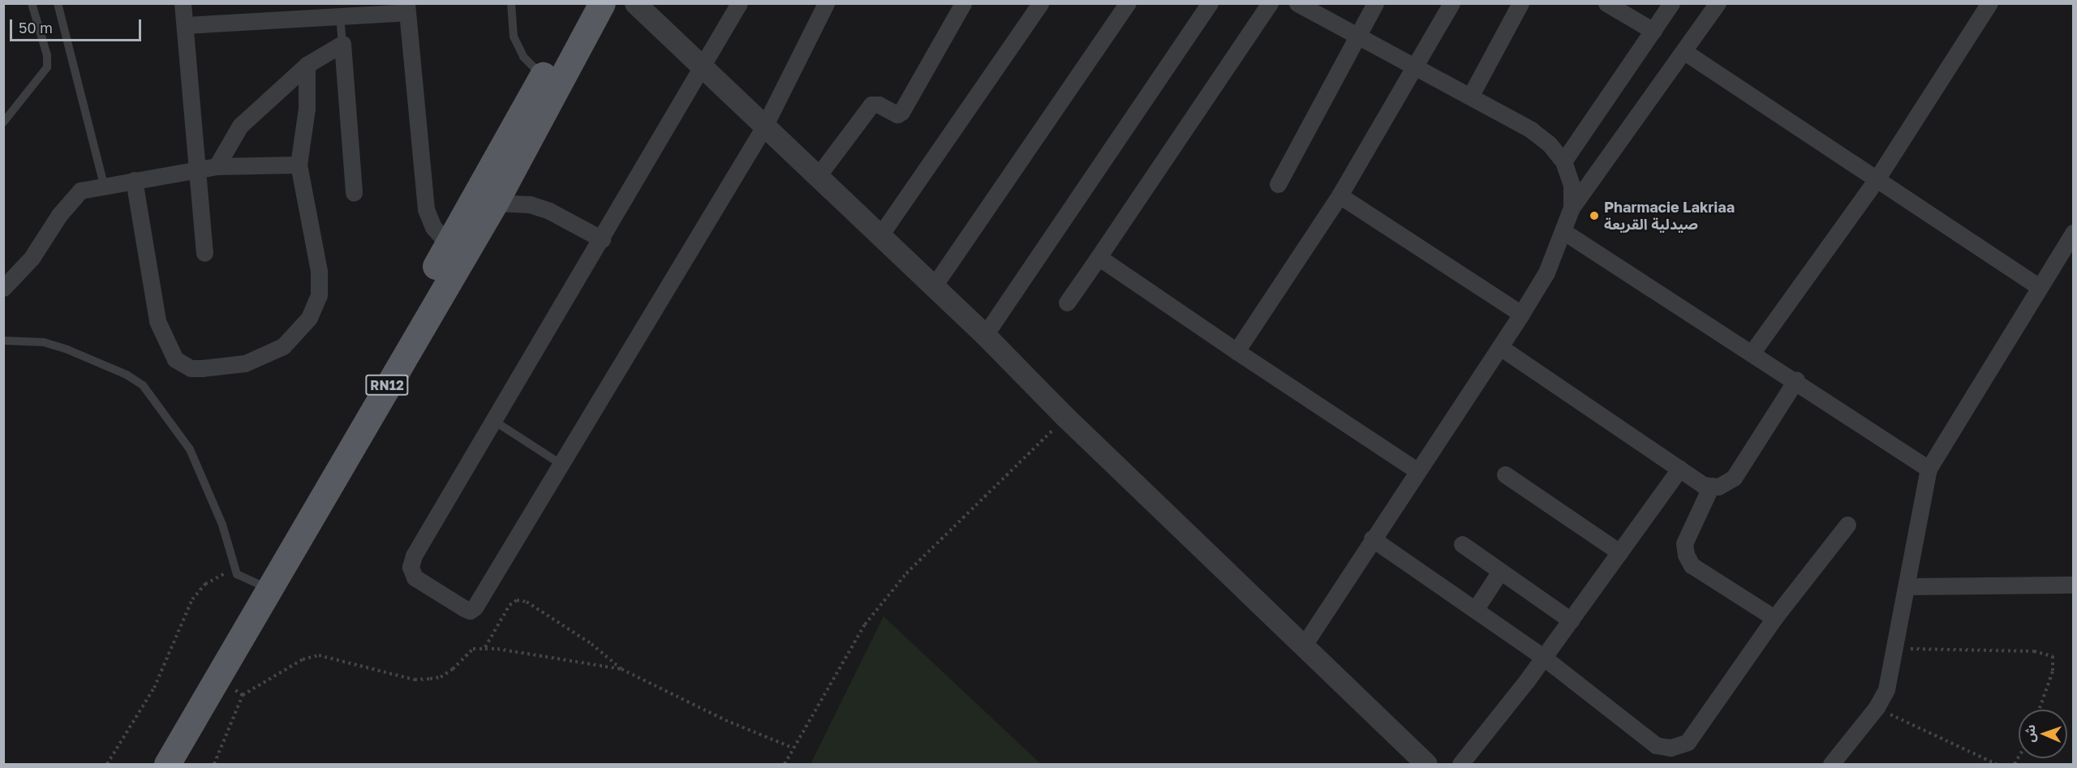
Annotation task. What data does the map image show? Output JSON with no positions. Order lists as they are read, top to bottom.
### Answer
{
  "streets": {
    "main road": ["RN12"]
  },
  "places": ["Pharmacie Lakriaa صيدلية القريعة"],
  "scale_bar": "50 m",
  "north": "left"
}
